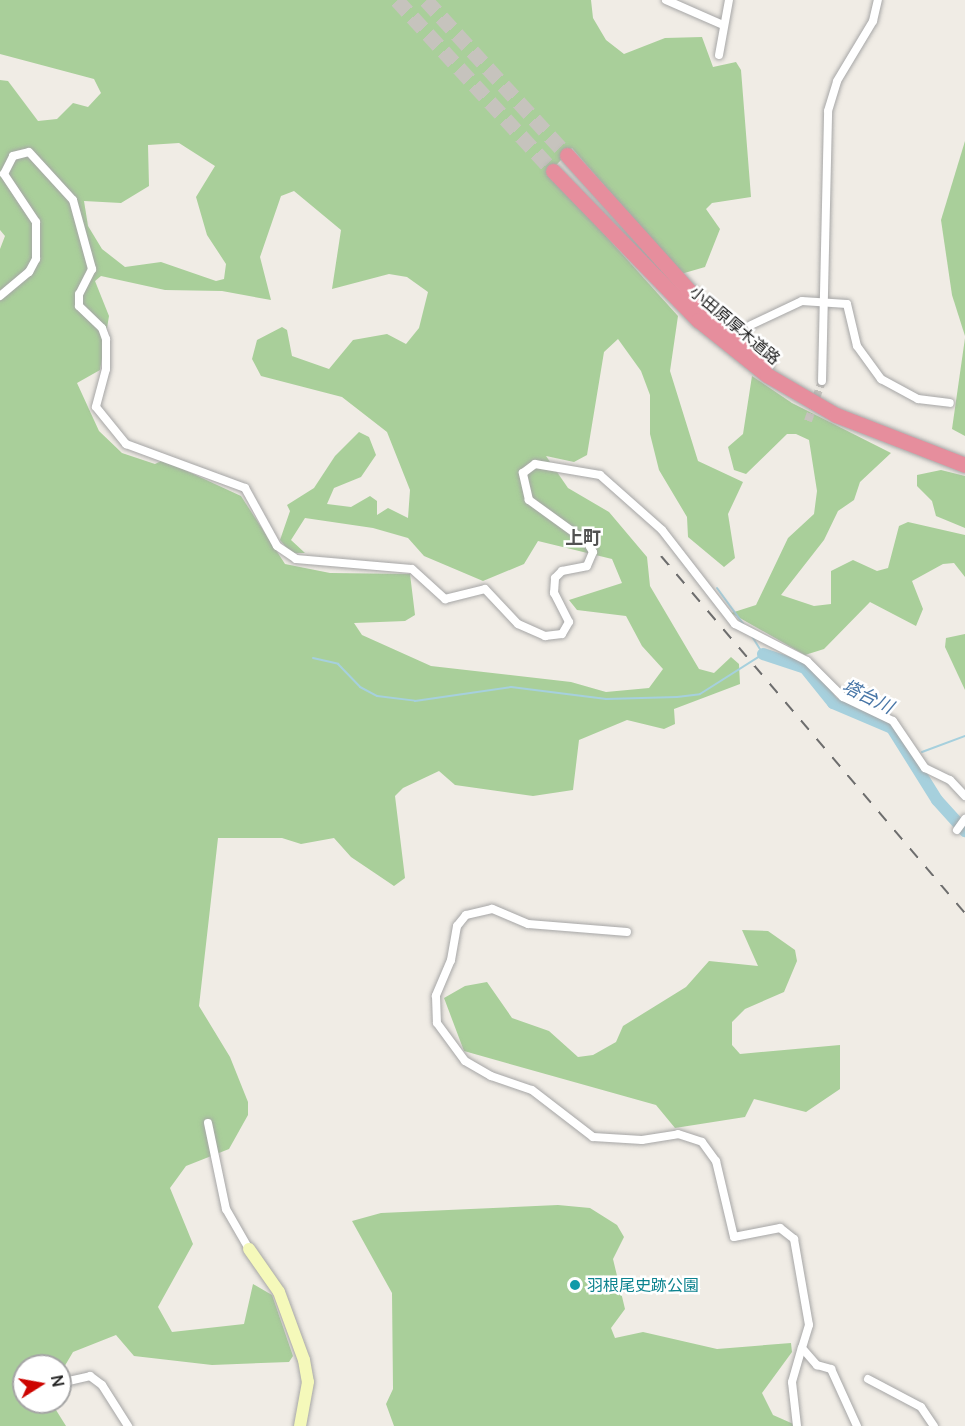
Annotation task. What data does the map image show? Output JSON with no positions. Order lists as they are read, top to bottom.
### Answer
{
  "streets": {
    "highway": ["小田原厚木道路"]
  },
  "districts": ["上町"],
  "water": ["塔台川"],
  "places": ["羽根尾史跡公園"],
  "north": "right"
}
